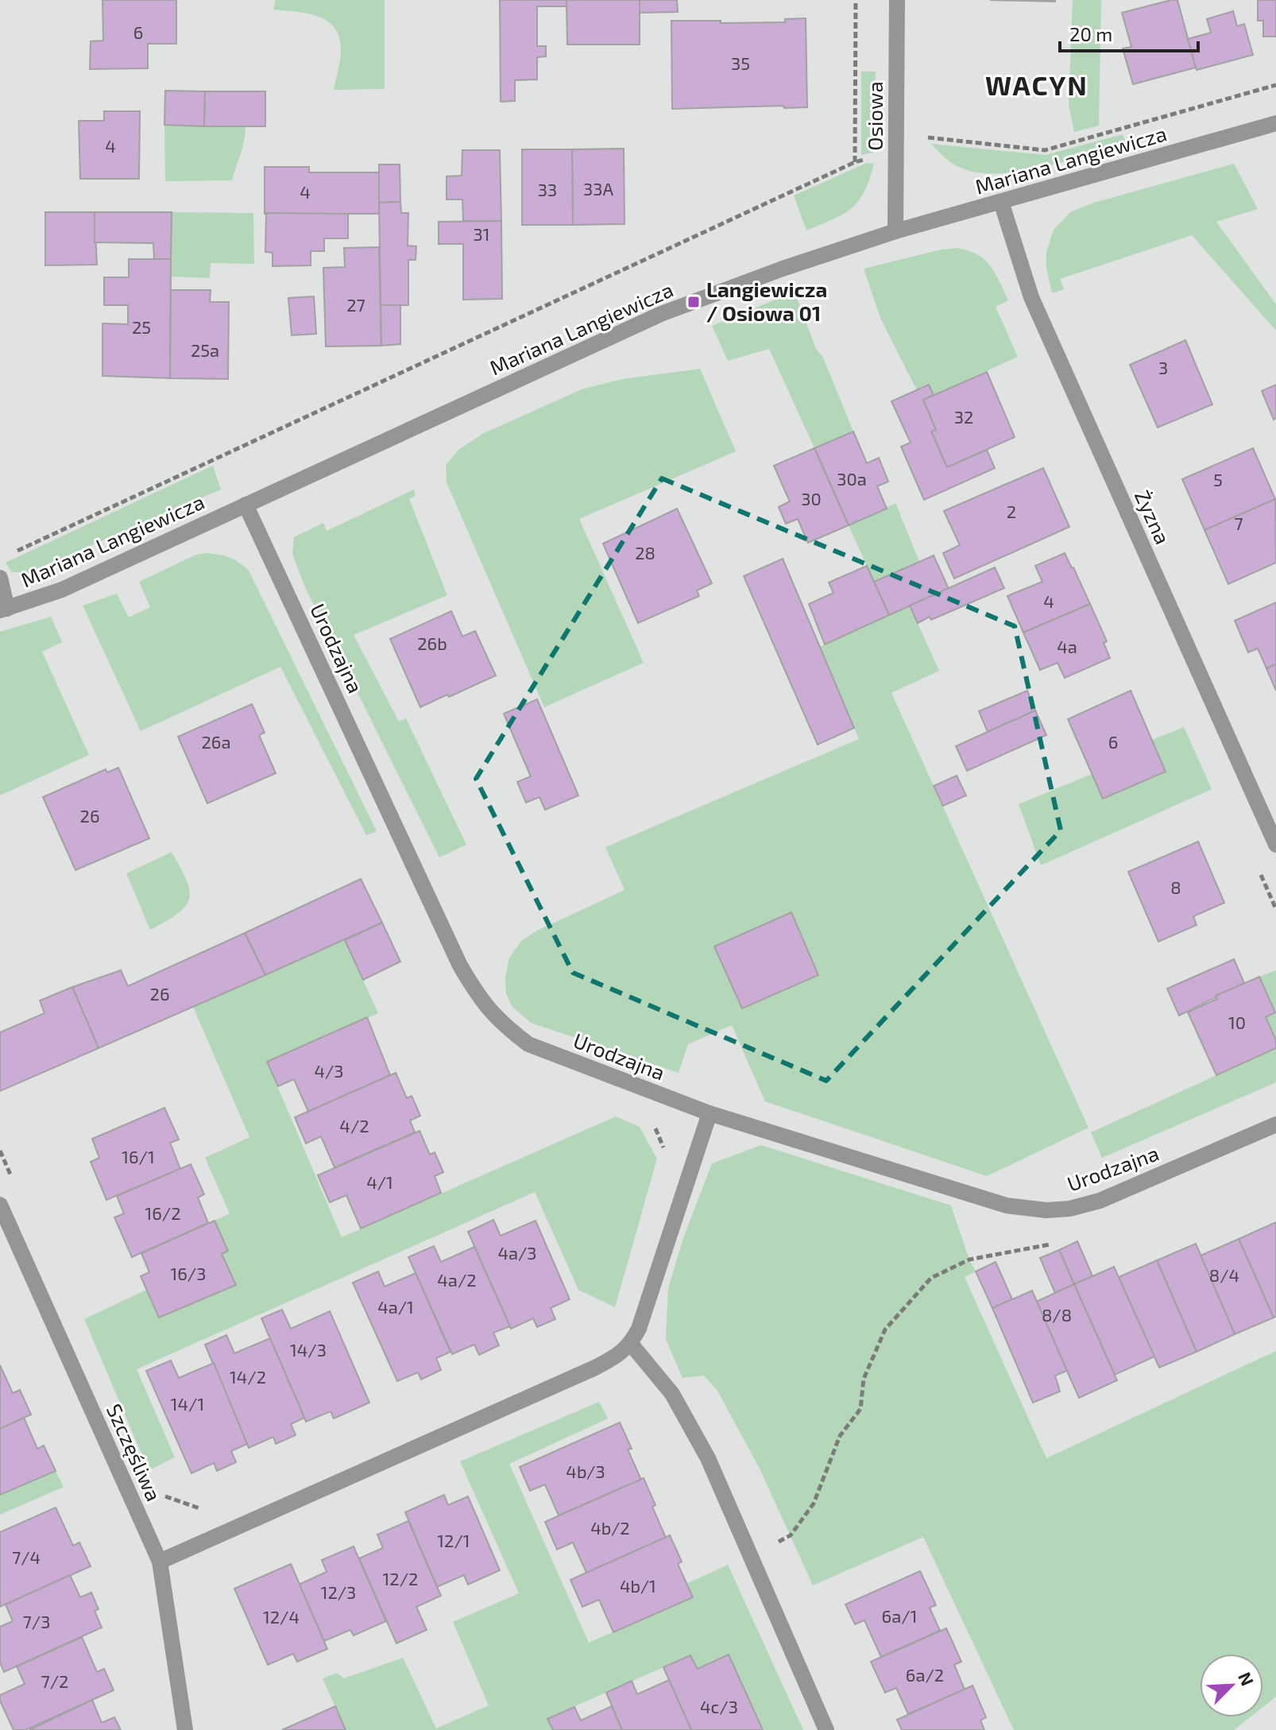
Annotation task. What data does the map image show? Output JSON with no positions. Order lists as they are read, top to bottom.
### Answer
{
  "streets": {
    "street": [
      "Osiowa",
      "Mariana Langiewicza",
      "Żyzna",
      "Urodzajna",
      "Szczęśliwa"
    ]
  },
  "crossings": [
    ["Osiowa", "Mariana Langiewicza"],
    ["Mariana Langiewicza", "Żyzna"],
    ["Mariana Langiewicza", "Urodzajna"]
  ],
  "districts": ["WACYN"],
  "places": {
    "transit": ["Langiewicza / Osiowa 01"]
  },
  "house_numbers": [
    "6",
    "35",
    "4",
    "33A",
    "33",
    "4",
    "31",
    "27",
    "25",
    "25a",
    "3",
    "32",
    "30a",
    "5",
    "30",
    "2",
    "7",
    "28",
    "4",
    "26b",
    "4a",
    "26a",
    "6",
    "26",
    "8",
    "26",
    "10",
    "4/3",
    "4/2",
    "16/1",
    "4/1",
    "16/2",
    "4a/3",
    "16/3",
    "8/4",
    "4a/2",
    "4a/1",
    "8/8",
    "14/3",
    "14/2",
    "14/1",
    "4b/3",
    "4b/2",
    "12/1",
    "7/4",
    "12/2",
    "4b/1",
    "12/3",
    "6a/1",
    "12/4",
    "7/3",
    "6a/2",
    "7/2",
    "4c/3"
  ],
  "scale_bar": "20 m",
  "north": "top right"
}
